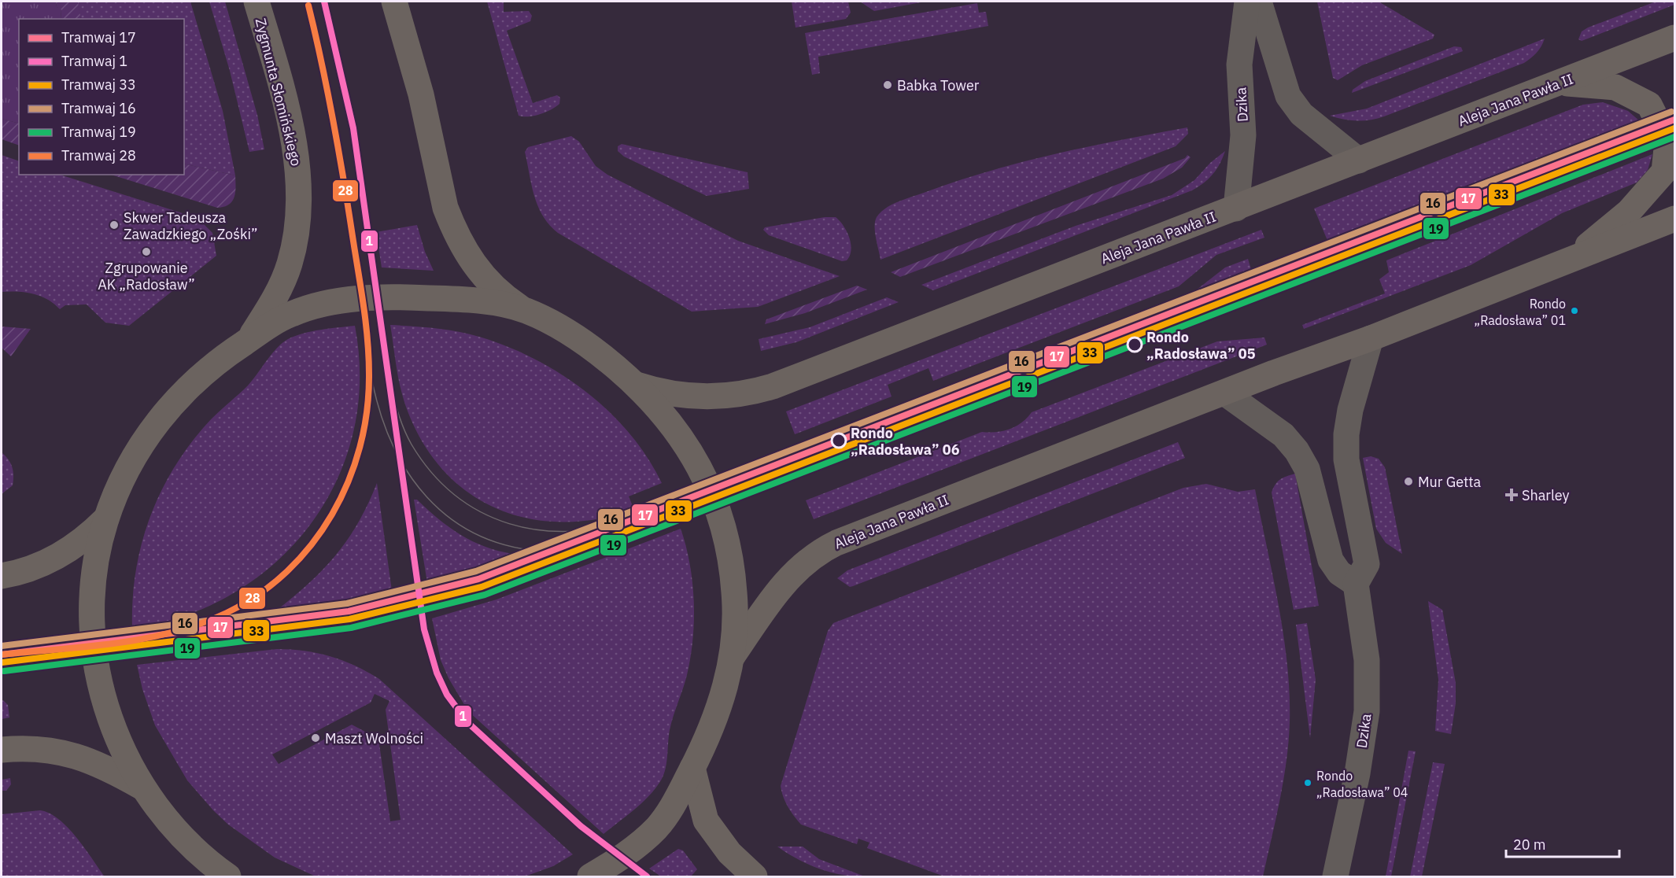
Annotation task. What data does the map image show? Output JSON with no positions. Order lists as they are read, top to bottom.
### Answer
{
  "streets": {
    "main road": ["Zygmunta Słomińskiego", "Aleja Jana Pawła II"],
    "street": ["Dzika"]
  },
  "crossings": [
    ["Aleja Jana Pawła II", "Dzika"]
  ],
  "places": {
    "other": [
      "Babka Tower",
      "Skwer Tadeusza Zawadzkiego „Zośki”",
      "Zgrupowanie AK „Radosław”",
      "Rondo „Radosława” 01",
      "Rondo „Radosława” 05",
      "Rondo „Radosława” 06",
      "Mur Getta",
      "Maszt Wolności",
      "Rondo „Radosława” 04"
    ],
    "health": ["Sharley"]
  },
  "lines": [
    "tram line 1",
    "tram line 28",
    "tram line 16",
    "tram line 17",
    "tram line 33",
    "tram line 19"
  ],
  "legend": [
    "Tramwaj 17",
    "Tramwaj 1",
    "Tramwaj 33",
    "Tramwaj 16",
    "Tramwaj 19",
    "Tramwaj 28"
  ],
  "scale_bar": "20 m"
}
